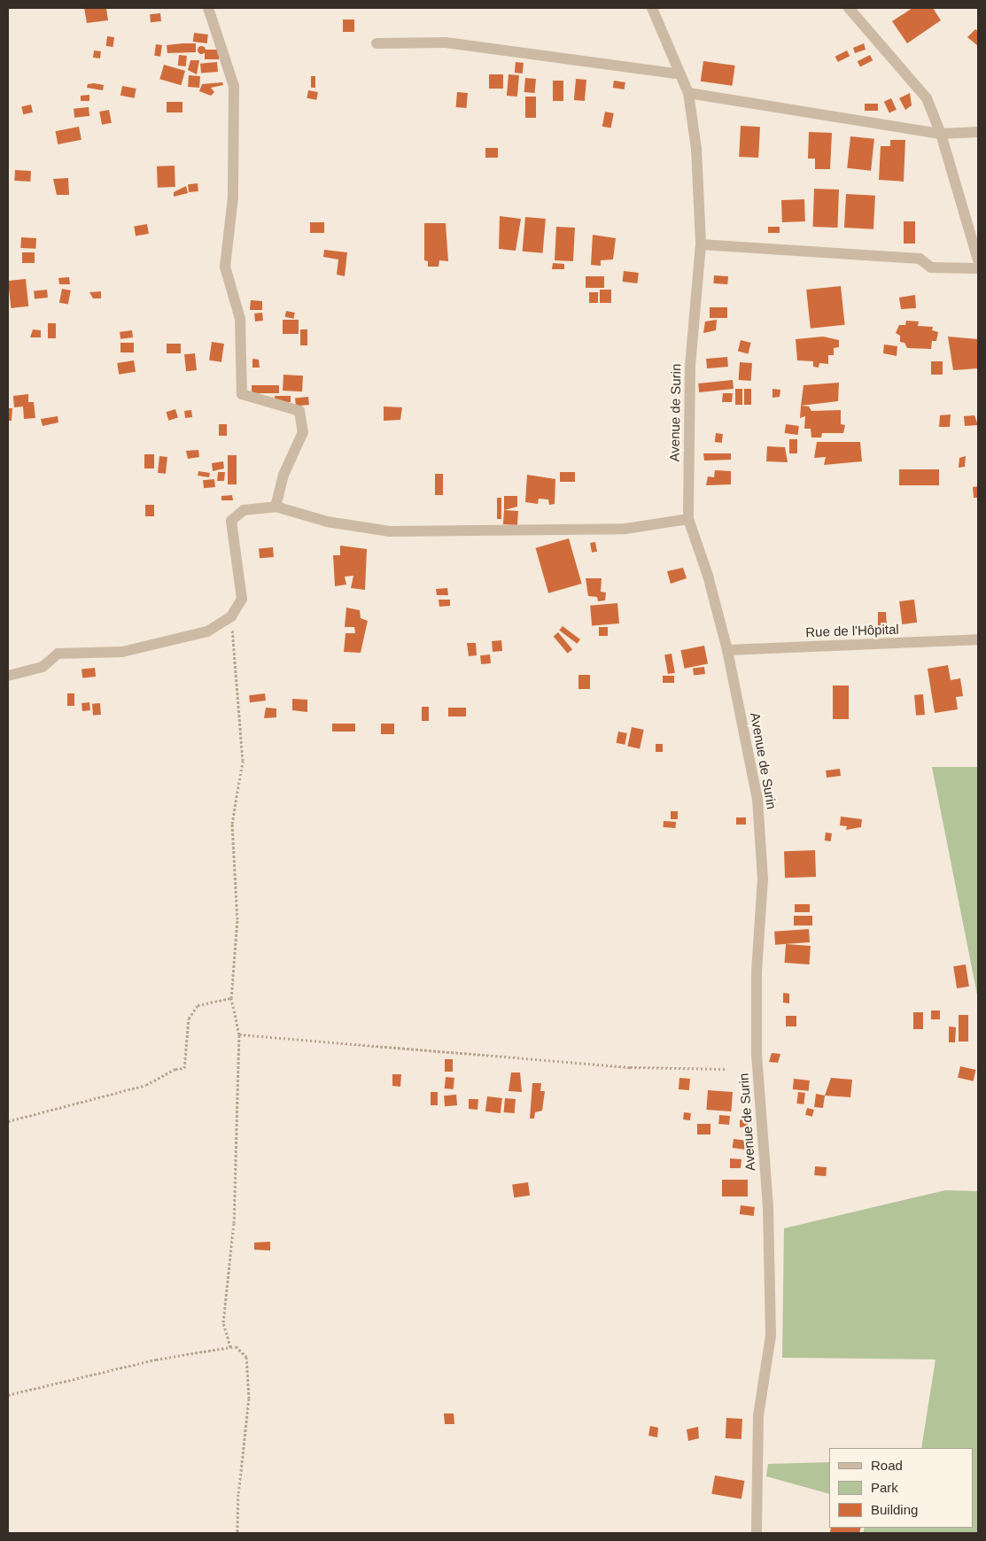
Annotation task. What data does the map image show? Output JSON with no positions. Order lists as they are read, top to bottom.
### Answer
{
  "streets": {
    "street": ["Avenue de Surin", "Rue de l'Hôpital"]
  },
  "crossings": [
    ["Avenue de Surin", "Rue de l'Hôpital"]
  ],
  "legend": ["Road", "Park", "Building"]
}
